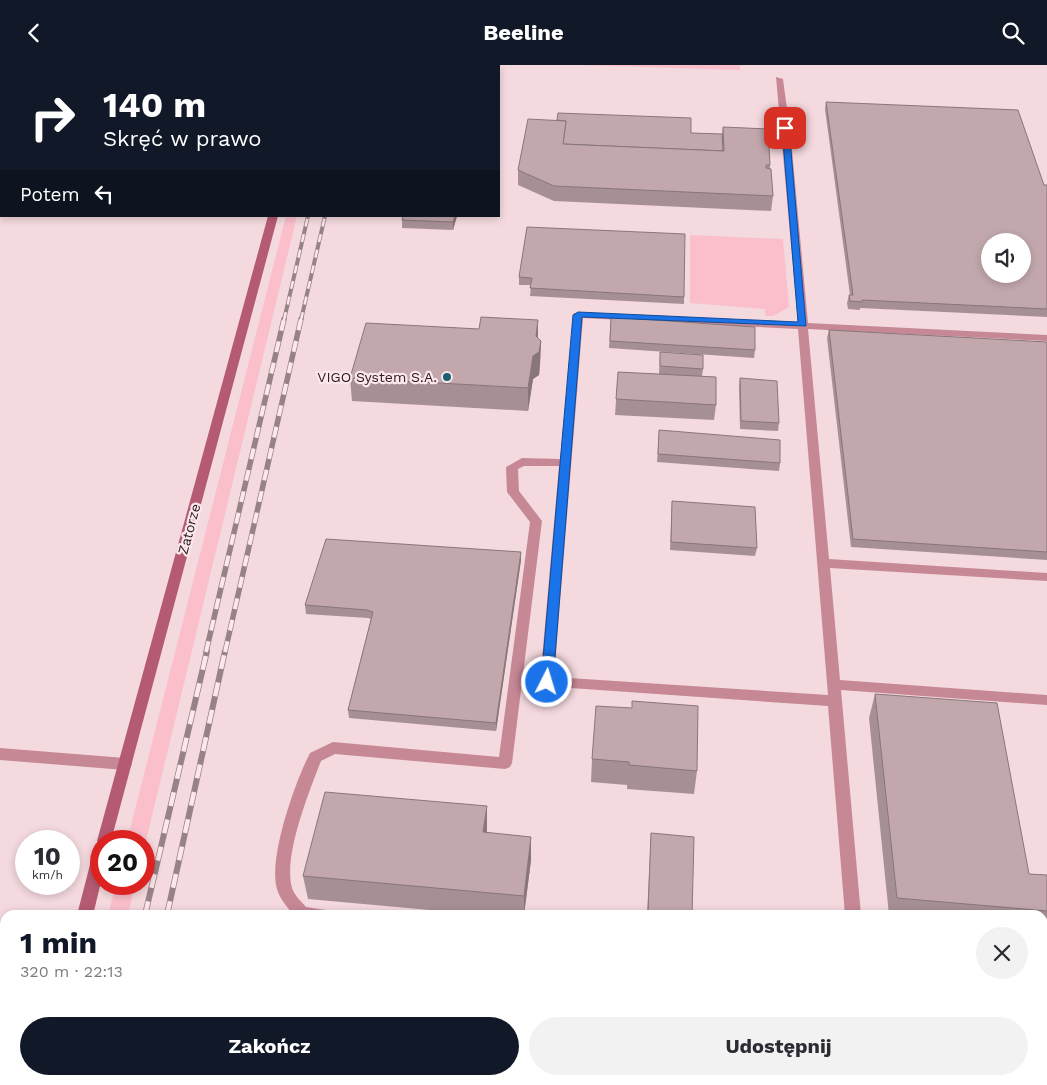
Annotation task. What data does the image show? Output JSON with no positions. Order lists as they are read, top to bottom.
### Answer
{
  "streets": {
    "street": ["Zatorze"]
  },
  "places": ["VIGO System S.A."],
  "page": {
    "header": "Beeline",
    "turn": ["140 m", "Skręć w prawo"],
    "then": "Potem",
    "speed": "10 km/h",
    "limit": "20",
    "heading": ["1 min", "320 m · 22:13"],
    "buttons": ["Zakończ", "Udostępnij"]
  }
}
